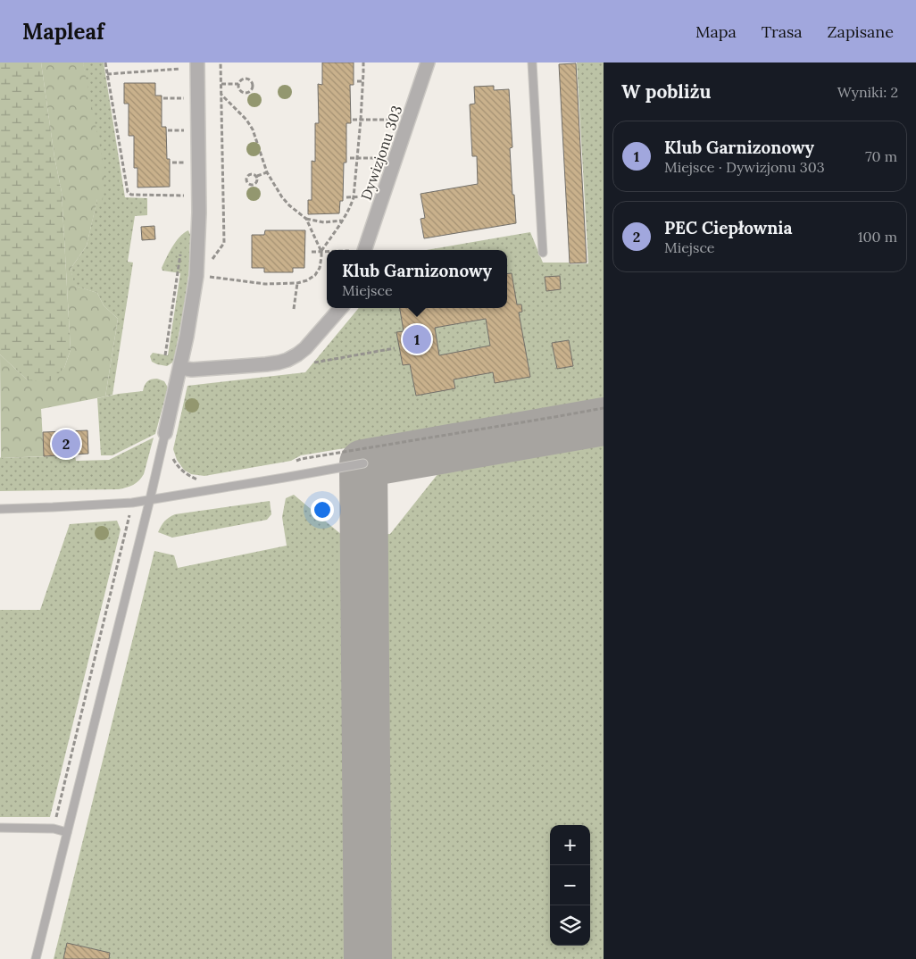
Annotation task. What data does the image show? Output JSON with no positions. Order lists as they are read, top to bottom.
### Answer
{
  "streets": {
    "street": ["Dywizjonu 303"]
  },
  "page": {
    "header": "Mapleaf",
    "nav": ["Mapa", "Trasa", "Zapisane"],
    "heading": ["W pobliżu", "Wyniki: 2"],
    "list": [
      {
        "mark": "1",
        "name": "Klub Garnizonowy",
        "note": "Miejsce · Dywizjonu 303",
        "value": "70 m"
      },
      {
        "mark": "2",
        "name": "PEC Ciepłownia",
        "note": "Miejsce",
        "value": "100 m"
      }
    ],
    "popup": ["Klub Garnizonowy", "Miejsce"],
    "pins": ["1", "2"],
    "map_buttons": ["+", "−"]
  }
}
